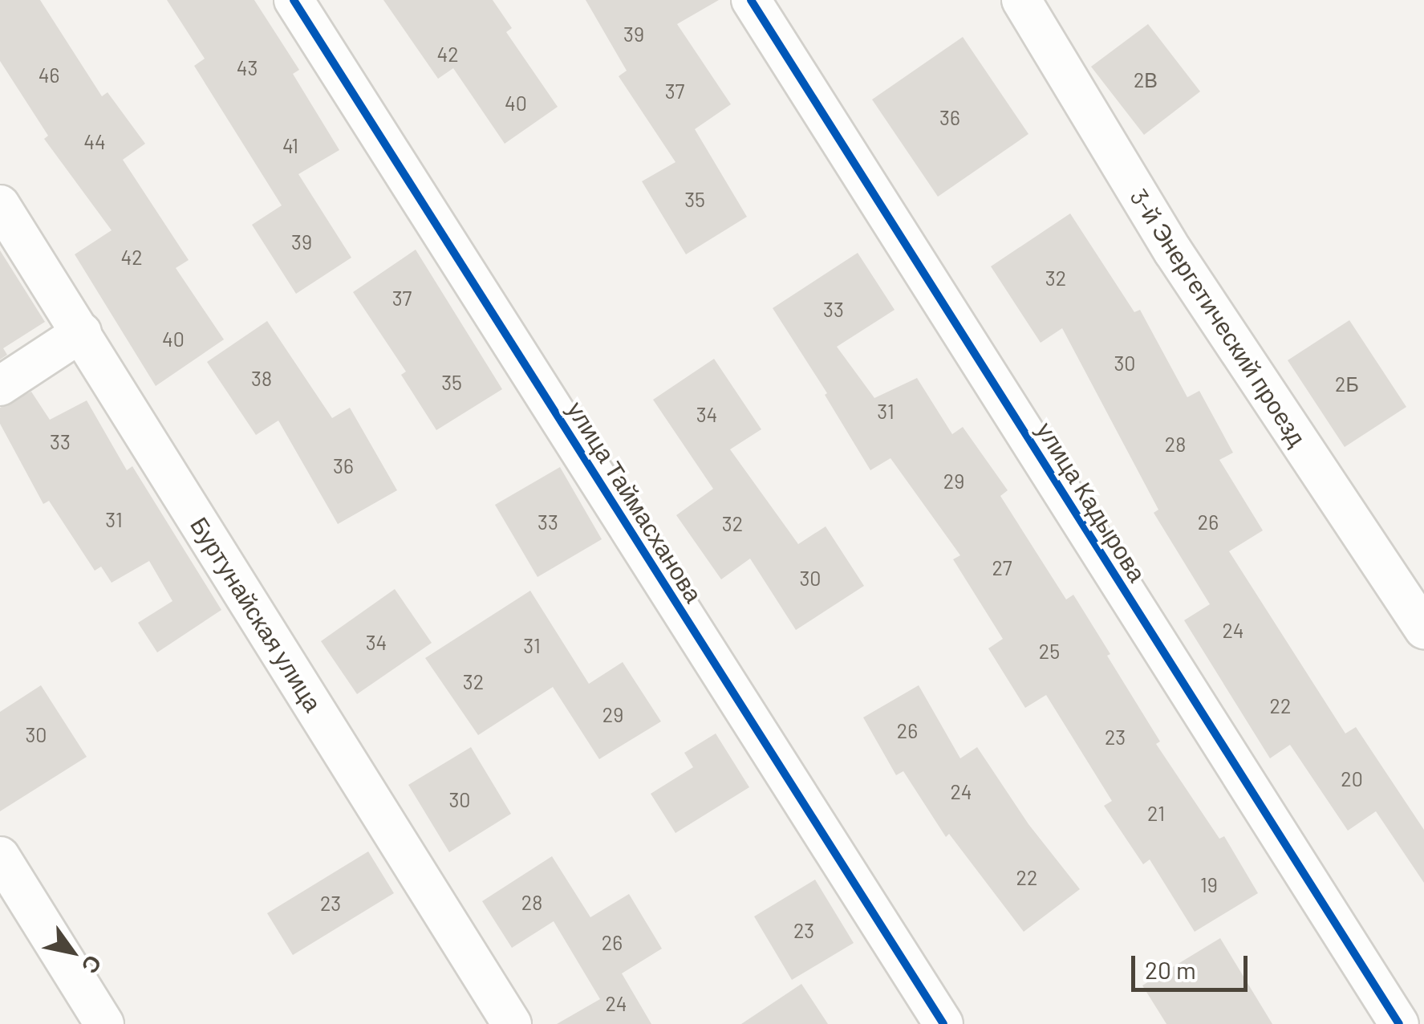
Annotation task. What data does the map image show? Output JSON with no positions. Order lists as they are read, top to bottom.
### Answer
{
  "streets": {
    "street": [
      "3-й Энергетический проезд",
      "улица Таймасханова",
      "улица Кадырова",
      "Буртунайская улица"
    ]
  },
  "house_numbers": [
    "39",
    "42",
    "43",
    "46",
    "2В",
    "37",
    "40",
    "36",
    "44",
    "41",
    "35",
    "39",
    "42",
    "32",
    "37",
    "33",
    "40",
    "30",
    "38",
    "35",
    "2Б",
    "31",
    "34",
    "33",
    "28",
    "36",
    "29",
    "31",
    "33",
    "26",
    "32",
    "27",
    "30",
    "24",
    "34",
    "31",
    "25",
    "32",
    "22",
    "29",
    "26",
    "30",
    "23",
    "20",
    "24",
    "30",
    "21",
    "22",
    "19",
    "28",
    "23",
    "23",
    "26",
    "24"
  ],
  "scale_bar": "20 m",
  "north": "bottom right"
}
